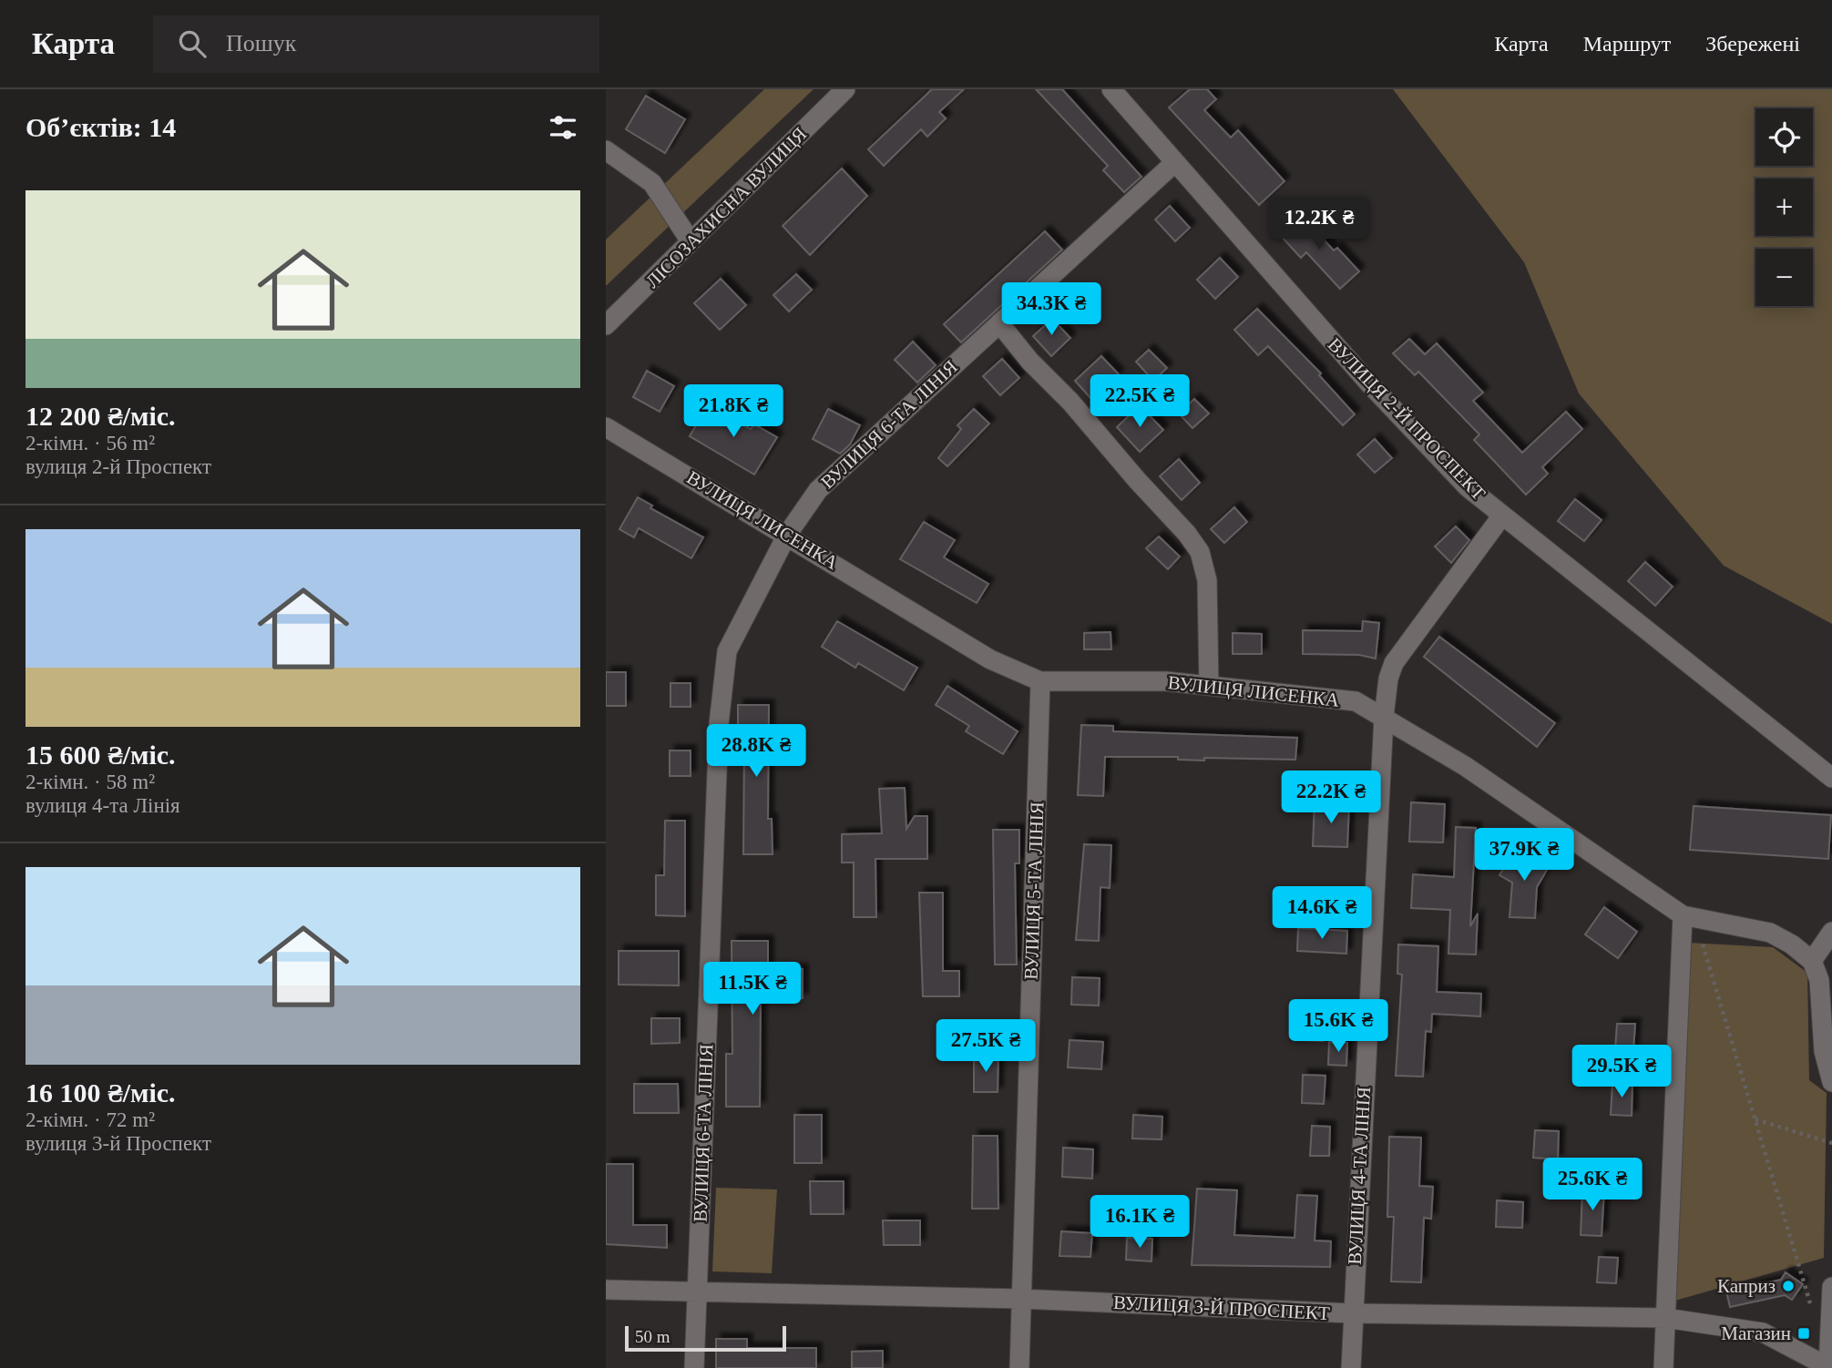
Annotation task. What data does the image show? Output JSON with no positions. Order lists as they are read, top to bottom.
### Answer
{
  "streets": {
    "street": [
      "ЛІСОЗАХИСНА ВУЛИЦЯ",
      "ВУЛИЦЯ 2-Й ПРОСПЕКТ",
      "ВУЛИЦЯ 6-ТА ЛІНІЯ",
      "ВУЛИЦЯ ЛИСЕНКА",
      "ВУЛИЦЯ 5-ТА ЛІНІЯ",
      "ВУЛИЦЯ 4-ТА ЛІНІЯ",
      "ВУЛИЦЯ 3-Й ПРОСПЕКТ"
    ]
  },
  "crossings": [
    ["ВУЛИЦЯ 2-Й ПРОСПЕКТ", "ВУЛИЦЯ 6-ТА ЛІНІЯ"],
    ["ВУЛИЦЯ 2-Й ПРОСПЕКТ", "ВУЛИЦЯ 4-ТА ЛІНІЯ"],
    ["ВУЛИЦЯ 6-ТА ЛІНІЯ", "ВУЛИЦЯ ЛИСЕНКА"],
    ["ВУЛИЦЯ 6-ТА ЛІНІЯ", "ВУЛИЦЯ 3-Й ПРОСПЕКТ"],
    ["ВУЛИЦЯ ЛИСЕНКА", "ВУЛИЦЯ 5-ТА ЛІНІЯ"],
    ["ВУЛИЦЯ ЛИСЕНКА", "ВУЛИЦЯ 4-ТА ЛІНІЯ"],
    ["ВУЛИЦЯ 5-ТА ЛІНІЯ", "ВУЛИЦЯ 3-Й ПРОСПЕКТ"],
    ["ВУЛИЦЯ 4-ТА ЛІНІЯ", "ВУЛИЦЯ 3-Й ПРОСПЕКТ"]
  ],
  "places": {
    "other": ["Каприз"],
    "transit": ["Магазин"]
  },
  "scale_bar": "50 m",
  "page": {
    "header": "Карта",
    "search": "Пошук",
    "nav": ["Карта", "Маршрут", "Збережені"],
    "heading": "Об’єктів: 14",
    "map_buttons": ["+", "−"],
    "list": [
      {
        "name": "12 200 ₴/міс.",
        "note": "2-кімн. · 56 m² · вулиця 2-й Проспект"
      },
      {
        "name": "15 600 ₴/міс.",
        "note": "2-кімн. · 58 m² · вулиця 4-та Лінія"
      },
      {
        "name": "16 100 ₴/міс.",
        "note": "2-кімн. · 72 m² · вулиця 3-й Проспект"
      }
    ],
    "price": [
      "12.2K ₴",
      "34.3K ₴",
      "22.5K ₴",
      "21.8K ₴",
      "28.8K ₴",
      "22.2K ₴",
      "37.9K ₴",
      "14.6K ₴",
      "11.5K ₴",
      "15.6K ₴",
      "27.5K ₴",
      "29.5K ₴",
      "25.6K ₴",
      "16.1K ₴"
    ],
    "scale": "50 m"
  }
}
